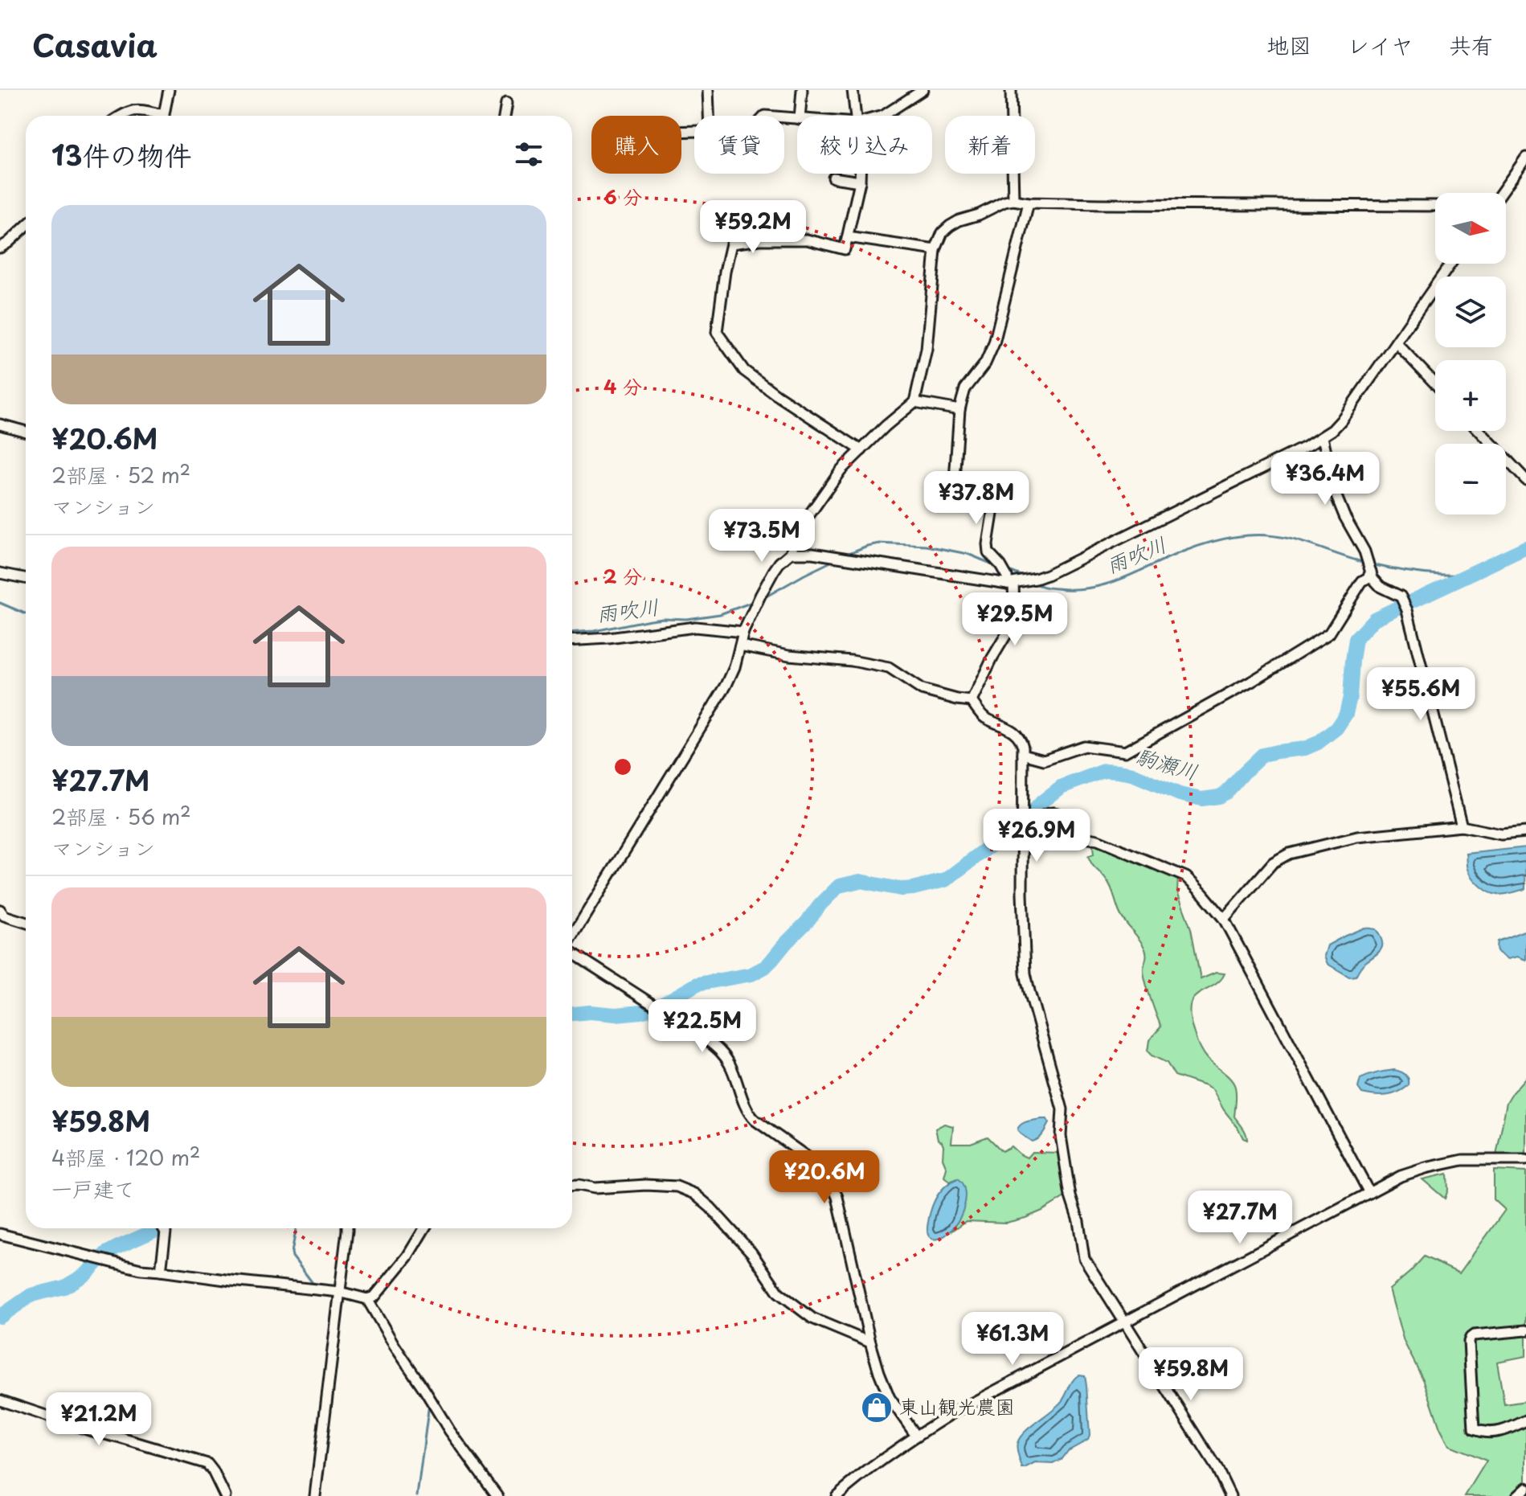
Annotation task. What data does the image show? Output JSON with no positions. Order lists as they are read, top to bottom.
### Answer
{
  "water": ["雨吹川", "駒瀬川"],
  "places": {
    "shop": ["東山観光農園"]
  },
  "north": "right",
  "page": {
    "header": "Casavia",
    "nav": ["地図", "レイヤ", "共有"],
    "chip": [
      "購入",
      "賃貸",
      "絞り込み",
      "新着"
    ],
    "heading": "13件の物件",
    "map_buttons": ["+", "−"],
    "list": [
      {
        "name": "¥20.6M",
        "note": "2部屋 · 52 m² · マンション"
      },
      {
        "name": "¥27.7M",
        "note": "2部屋 · 56 m² · マンション"
      },
      {
        "name": "¥59.8M",
        "note": "4部屋 · 120 m² · 一戸建て"
      }
    ],
    "price": [
      "¥59.2M",
      "¥36.4M",
      "¥37.8M",
      "¥73.5M",
      "¥29.5M",
      "¥55.6M",
      "¥26.9M",
      "¥22.5M",
      "¥20.6M",
      "¥27.7M",
      "¥61.3M",
      "¥59.8M",
      "¥21.2M"
    ]
  },
  "rings": ["6 分", "4 分", "2 分"]
}
